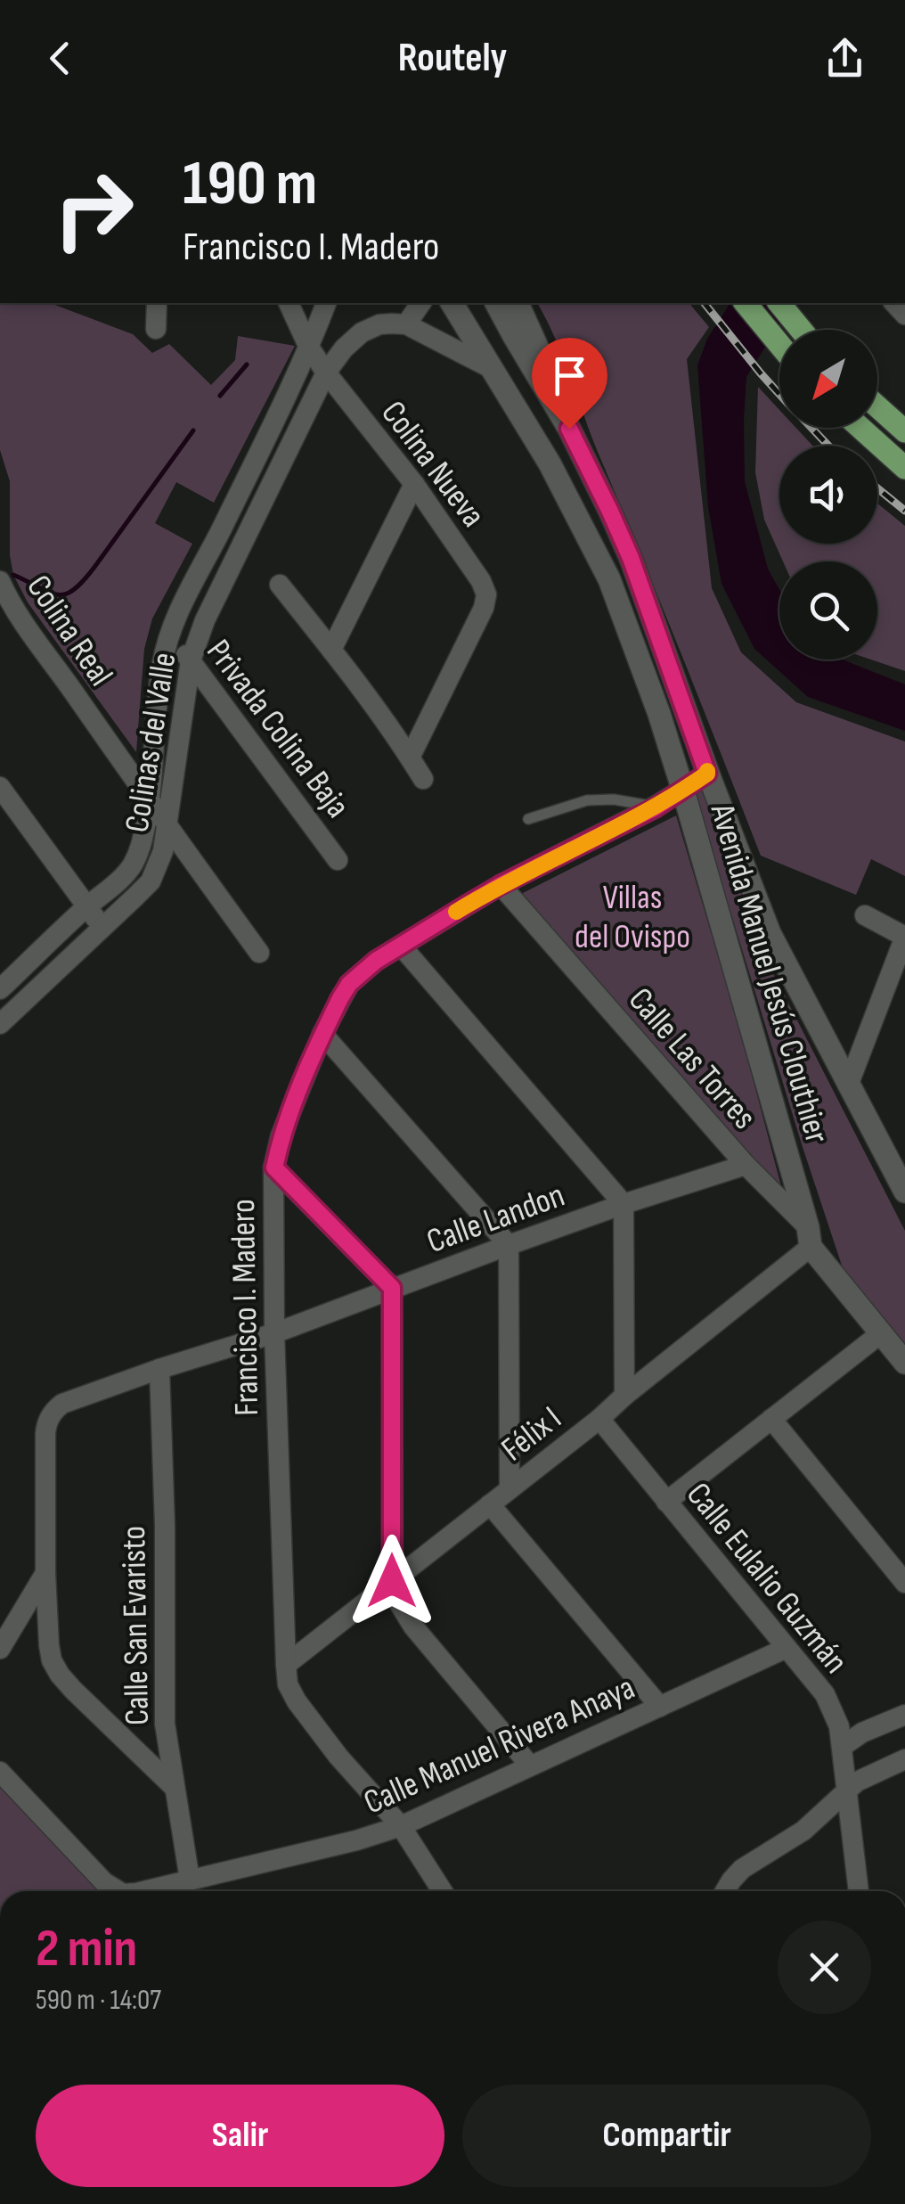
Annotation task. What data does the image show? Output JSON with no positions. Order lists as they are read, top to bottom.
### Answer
{
  "streets": {
    "street": [
      "Colina Nueva",
      "Colina Real",
      "Privada Colina Baja",
      "Colinas del Valle",
      "Avenida Manuel Jesús Clouthier",
      "Calle Las Torres",
      "Calle Landon",
      "Francisco I. Madero",
      "Félix I",
      "Calle Eulalio Guzmán",
      "Calle San Evaristo",
      "Calle Manuel Rivera Anaya"
    ]
  },
  "crossings": [
    ["Colina Nueva", "Colinas del Valle"],
    ["Colina Real", "Colinas del Valle"],
    ["Privada Colina Baja", "Colinas del Valle"],
    ["Avenida Manuel Jesús Clouthier", "Calle Las Torres"],
    ["Avenida Manuel Jesús Clouthier", "Francisco I. Madero"],
    ["Avenida Manuel Jesús Clouthier", "Félix I"],
    ["Calle Las Torres", "Calle Landon"],
    ["Calle Las Torres", "Francisco I. Madero"],
    ["Calle Las Torres", "Félix I"],
    ["Calle Landon", "Francisco I. Madero"],
    ["Calle Landon", "Calle San Evaristo"],
    ["Francisco I. Madero", "Félix I"],
    ["Francisco I. Madero", "Calle Manuel Rivera Anaya"],
    ["Félix I", "Calle Eulalio Guzmán"],
    ["Calle Eulalio Guzmán", "Calle Manuel Rivera Anaya"],
    ["Calle San Evaristo", "Calle Manuel Rivera Anaya"]
  ],
  "parks": ["Villas del Ovispo"],
  "north": "bottom left",
  "page": {
    "header": "Routely",
    "turn": ["190 m", "Francisco I. Madero"],
    "heading": ["2 min", "590 m · 14:07"],
    "buttons": ["Salir", "Compartir"]
  }
}
